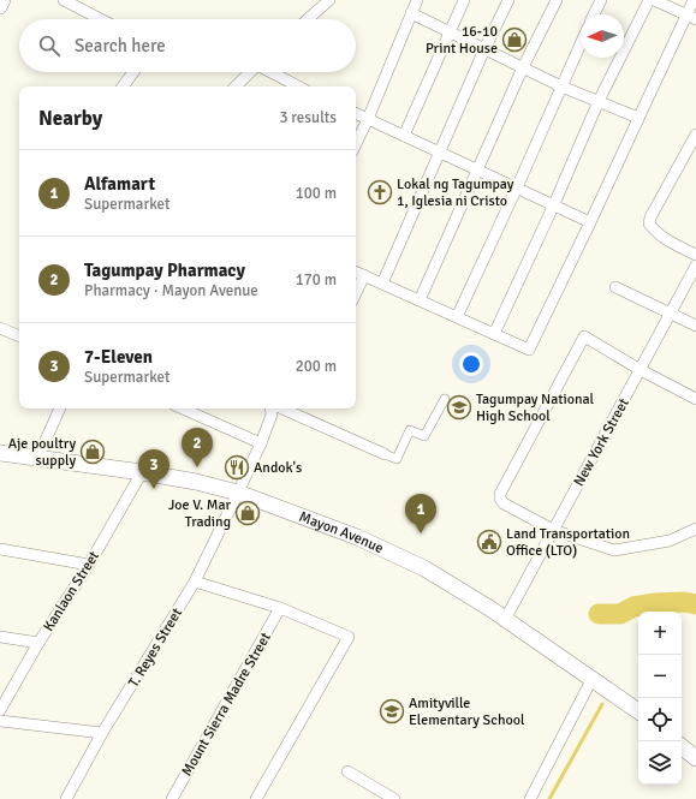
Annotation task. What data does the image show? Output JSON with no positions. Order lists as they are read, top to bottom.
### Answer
{
  "streets": {
    "main road": ["Mayon Avenue"],
    "street": [
      "New York Street",
      "Kanlaon Street",
      "T. Reyes Street",
      "Mount Sierra Madre Street"
    ]
  },
  "crossings": [
    ["New York Street", "Mayon Avenue"],
    ["Mayon Avenue", "Kanlaon Street"],
    ["Mayon Avenue", "T. Reyes Street"]
  ],
  "places": {
    "shop": ["16-10 Print House", "Aje poultry supply", "Joe V. Mar Trading"],
    "church": ["Lokal ng Tagumpay 1, Iglesia ni Cristo"],
    "school or university": ["Tagumpay National High School", "Amityville Elementary School"],
    "restaurant": ["Andok's"],
    "public building": ["Land Transportation Office (LTO)"]
  },
  "north": "left",
  "page": {
    "search": "Search here",
    "heading": ["Nearby", "3 results"],
    "list": [
      {
        "mark": "1",
        "name": "Alfamart",
        "note": "Supermarket",
        "value": "100 m"
      },
      {
        "mark": "2",
        "name": "Tagumpay Pharmacy",
        "note": "Pharmacy · Mayon Avenue",
        "value": "170 m"
      },
      {
        "mark": "3",
        "name": "7-Eleven",
        "note": "Supermarket",
        "value": "200 m"
      }
    ],
    "pins": ["2", "3", "1"],
    "map_buttons": ["+", "−"]
  }
}
